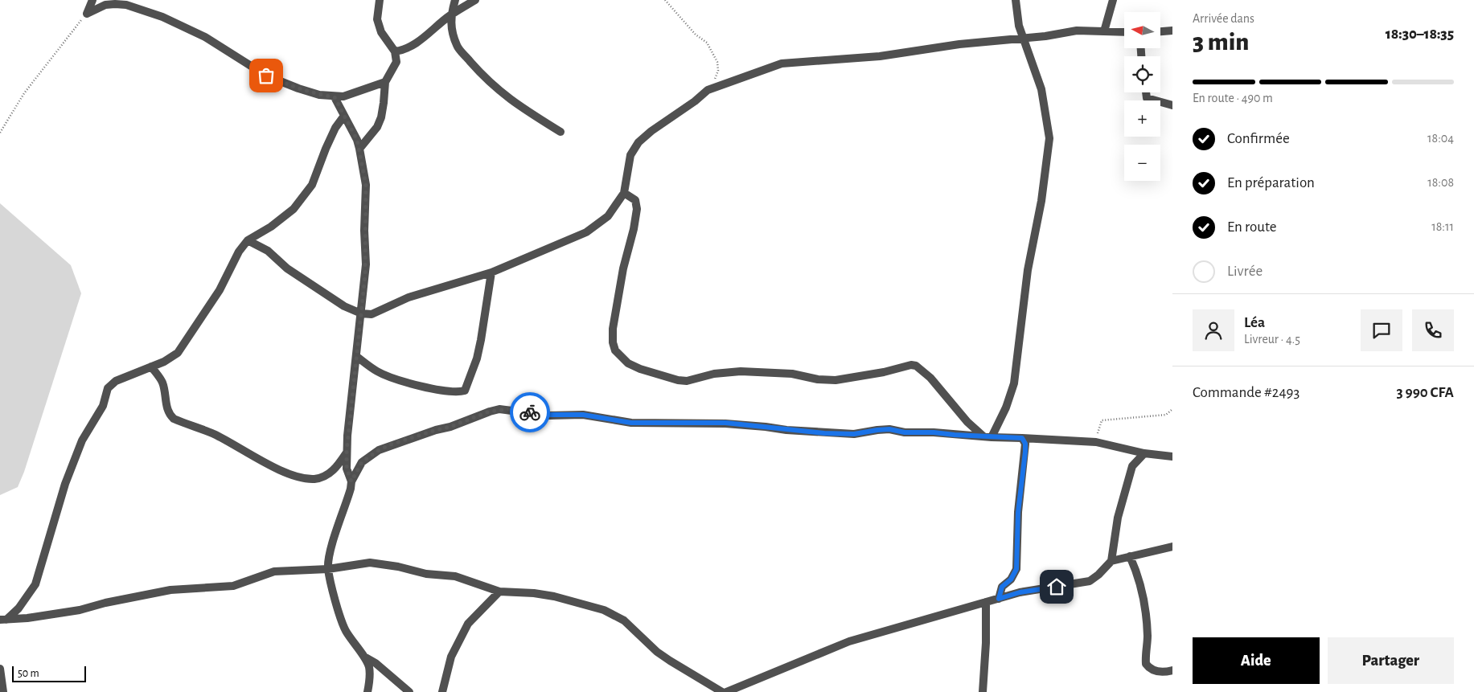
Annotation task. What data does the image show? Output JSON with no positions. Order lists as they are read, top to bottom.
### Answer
{
  "scale_bar": "50 m",
  "north": "left",
  "page": {
    "heading": ["3 min", "Arrivée dans", "18:30–18:35"],
    "panel": [
      "Léa",
      "Livreur · 4.5",
      "Commande #2493",
      "3 990 CFA"
    ],
    "map_buttons": ["+", "−"],
    "bar": "En route · 490 m",
    "list": [
      ["Confirmée", "18:04"],
      ["En préparation", "18:08"],
      ["En route", "18:11"],
      "Livrée"
    ],
    "buttons": ["Aide", "Partager"],
    "scale": "50 m"
  }
}
